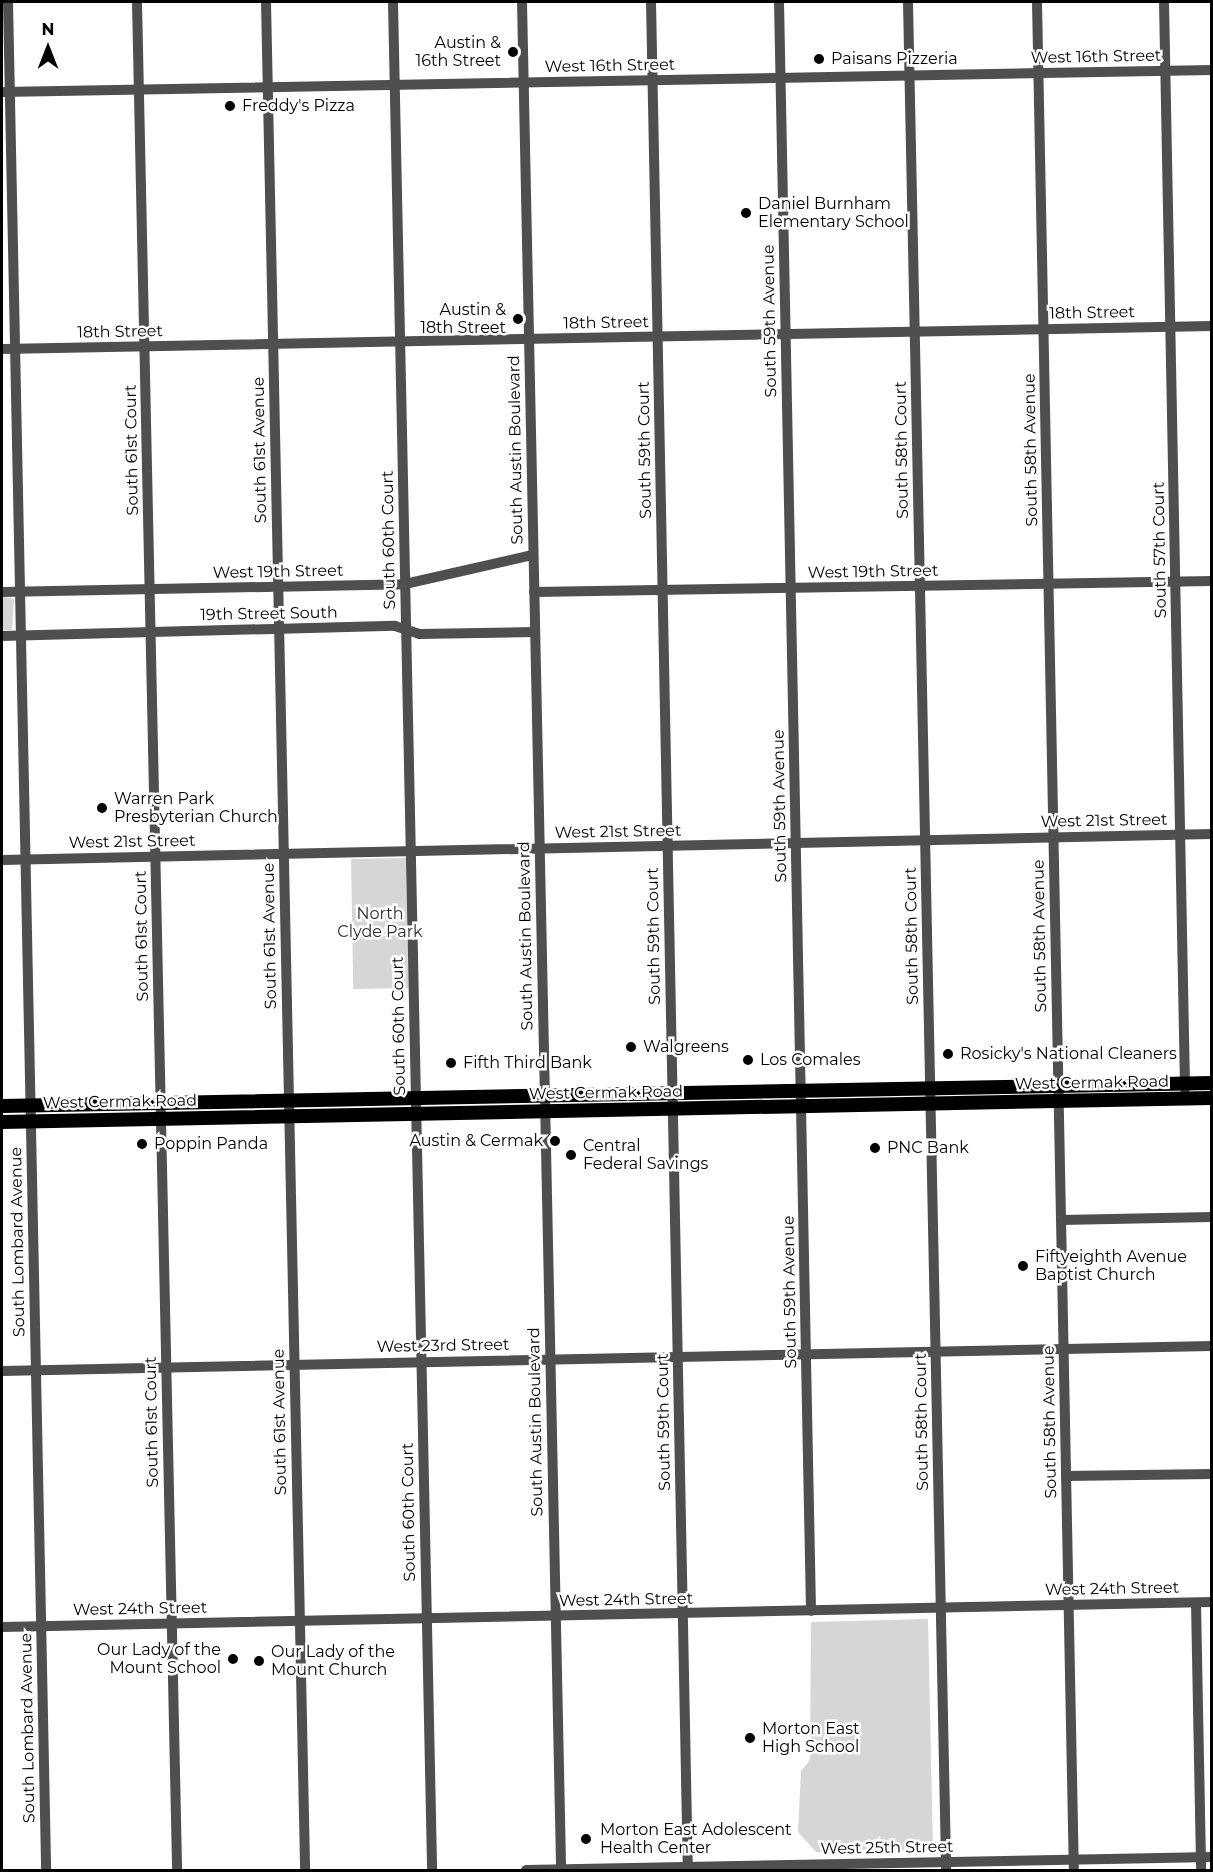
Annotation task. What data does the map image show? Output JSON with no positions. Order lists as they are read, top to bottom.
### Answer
{
  "streets": {
    "main road": ["West Cermak Road"],
    "street": [
      "West 16th Street",
      "18th Street",
      "South 59th Avenue",
      "South 61st Court",
      "South 61st Avenue",
      "South Austin Boulevard",
      "South 59th Court",
      "South 58th Court",
      "South 58th Avenue",
      "South 60th Court",
      "South 57th Court",
      "West 19th Street",
      "19th Street South",
      "West 21st Street",
      "South Lombard Avenue",
      "West 23rd Street",
      "West 24th Street",
      "West 25th Street"
    ]
  },
  "crossings": [
    ["West 16th Street", "South 59th Avenue"],
    ["West 16th Street", "South 61st Court"],
    ["West 16th Street", "South 61st Avenue"],
    ["West 16th Street", "South Austin Boulevard"],
    ["West 16th Street", "South 59th Court"],
    ["West 16th Street", "South 58th Court"],
    ["West 16th Street", "South 58th Avenue"],
    ["West 16th Street", "South 60th Court"],
    ["West 16th Street", "South 57th Court"],
    ["West 16th Street", "South Lombard Avenue"],
    ["18th Street", "South 59th Avenue"],
    ["18th Street", "South 61st Court"],
    ["18th Street", "South 61st Avenue"],
    ["18th Street", "South Austin Boulevard"],
    ["18th Street", "South 59th Court"],
    ["18th Street", "South 58th Court"],
    ["18th Street", "South 58th Avenue"],
    ["18th Street", "South 60th Court"],
    ["18th Street", "South 57th Court"],
    ["18th Street", "South Lombard Avenue"],
    ["South 59th Avenue", "West 19th Street"],
    ["South 59th Avenue", "West 21st Street"],
    ["South 59th Avenue", "West Cermak Road"],
    ["South 59th Avenue", "West 23rd Street"],
    ["South 59th Avenue", "West 24th Street"],
    ["South 61st Court", "West 19th Street"],
    ["South 61st Court", "19th Street South"],
    ["South 61st Court", "West 21st Street"],
    ["South 61st Court", "West Cermak Road"],
    ["South 61st Court", "West 23rd Street"],
    ["South 61st Court", "West 24th Street"],
    ["South 61st Avenue", "West 19th Street"],
    ["South 61st Avenue", "19th Street South"],
    ["South 61st Avenue", "West 21st Street"],
    ["South 61st Avenue", "West Cermak Road"],
    ["South 61st Avenue", "West 23rd Street"],
    ["South 61st Avenue", "West 24th Street"],
    ["South Austin Boulevard", "West 19th Street"],
    ["South Austin Boulevard", "19th Street South"],
    ["South Austin Boulevard", "West 21st Street"],
    ["South Austin Boulevard", "West Cermak Road"],
    ["South Austin Boulevard", "West 23rd Street"],
    ["South Austin Boulevard", "West 24th Street"],
    ["South Austin Boulevard", "West 25th Street"],
    ["South 59th Court", "West 19th Street"],
    ["South 59th Court", "West 21st Street"],
    ["South 59th Court", "West Cermak Road"],
    ["South 59th Court", "West 23rd Street"],
    ["South 59th Court", "West 24th Street"],
    ["South 59th Court", "West 25th Street"],
    ["South 58th Court", "West 19th Street"],
    ["South 58th Court", "West 21st Street"],
    ["South 58th Court", "West Cermak Road"],
    ["South 58th Court", "West 23rd Street"],
    ["South 58th Court", "West 24th Street"],
    ["South 58th Court", "West 25th Street"],
    ["South 58th Avenue", "West 19th Street"],
    ["South 58th Avenue", "West 21st Street"],
    ["South 58th Avenue", "West Cermak Road"],
    ["South 58th Avenue", "West 23rd Street"],
    ["South 58th Avenue", "West 24th Street"],
    ["South 58th Avenue", "West 25th Street"],
    ["South 60th Court", "West 19th Street"],
    ["South 60th Court", "19th Street South"],
    ["South 60th Court", "West 21st Street"],
    ["South 60th Court", "West Cermak Road"],
    ["South 60th Court", "West 23rd Street"],
    ["South 60th Court", "West 24th Street"],
    ["South 57th Court", "West 19th Street"],
    ["South 57th Court", "West 21st Street"],
    ["South 57th Court", "West Cermak Road"],
    ["West 19th Street", "South Lombard Avenue"],
    ["19th Street South", "South Lombard Avenue"],
    ["West 21st Street", "South Lombard Avenue"],
    ["West Cermak Road", "South Lombard Avenue"],
    ["South Lombard Avenue", "West 23rd Street"],
    ["South Lombard Avenue", "West 24th Street"]
  ],
  "parks": ["North Clyde Park"],
  "places": [
    "Austin & 16th Street",
    "Paisans Pizzeria",
    "Freddy's Pizza",
    "Daniel Burnham Elementary School",
    "Austin & 18th Street",
    "Warren Park Presbyterian Church",
    "Walgreens",
    "Rosicky's National Cleaners",
    "Los Comales",
    "Fifth Third Bank",
    "Austin & Cermak",
    "Poppin Panda",
    "PNC Bank",
    "Central Federal Savings",
    "Fiftyeighth Avenue Baptist Church",
    "Our Lady of the Mount School",
    "Our Lady of the Mount Church",
    "Morton East High School",
    "Morton East Adolescent Health Center"
  ],
  "north": "top"
}
